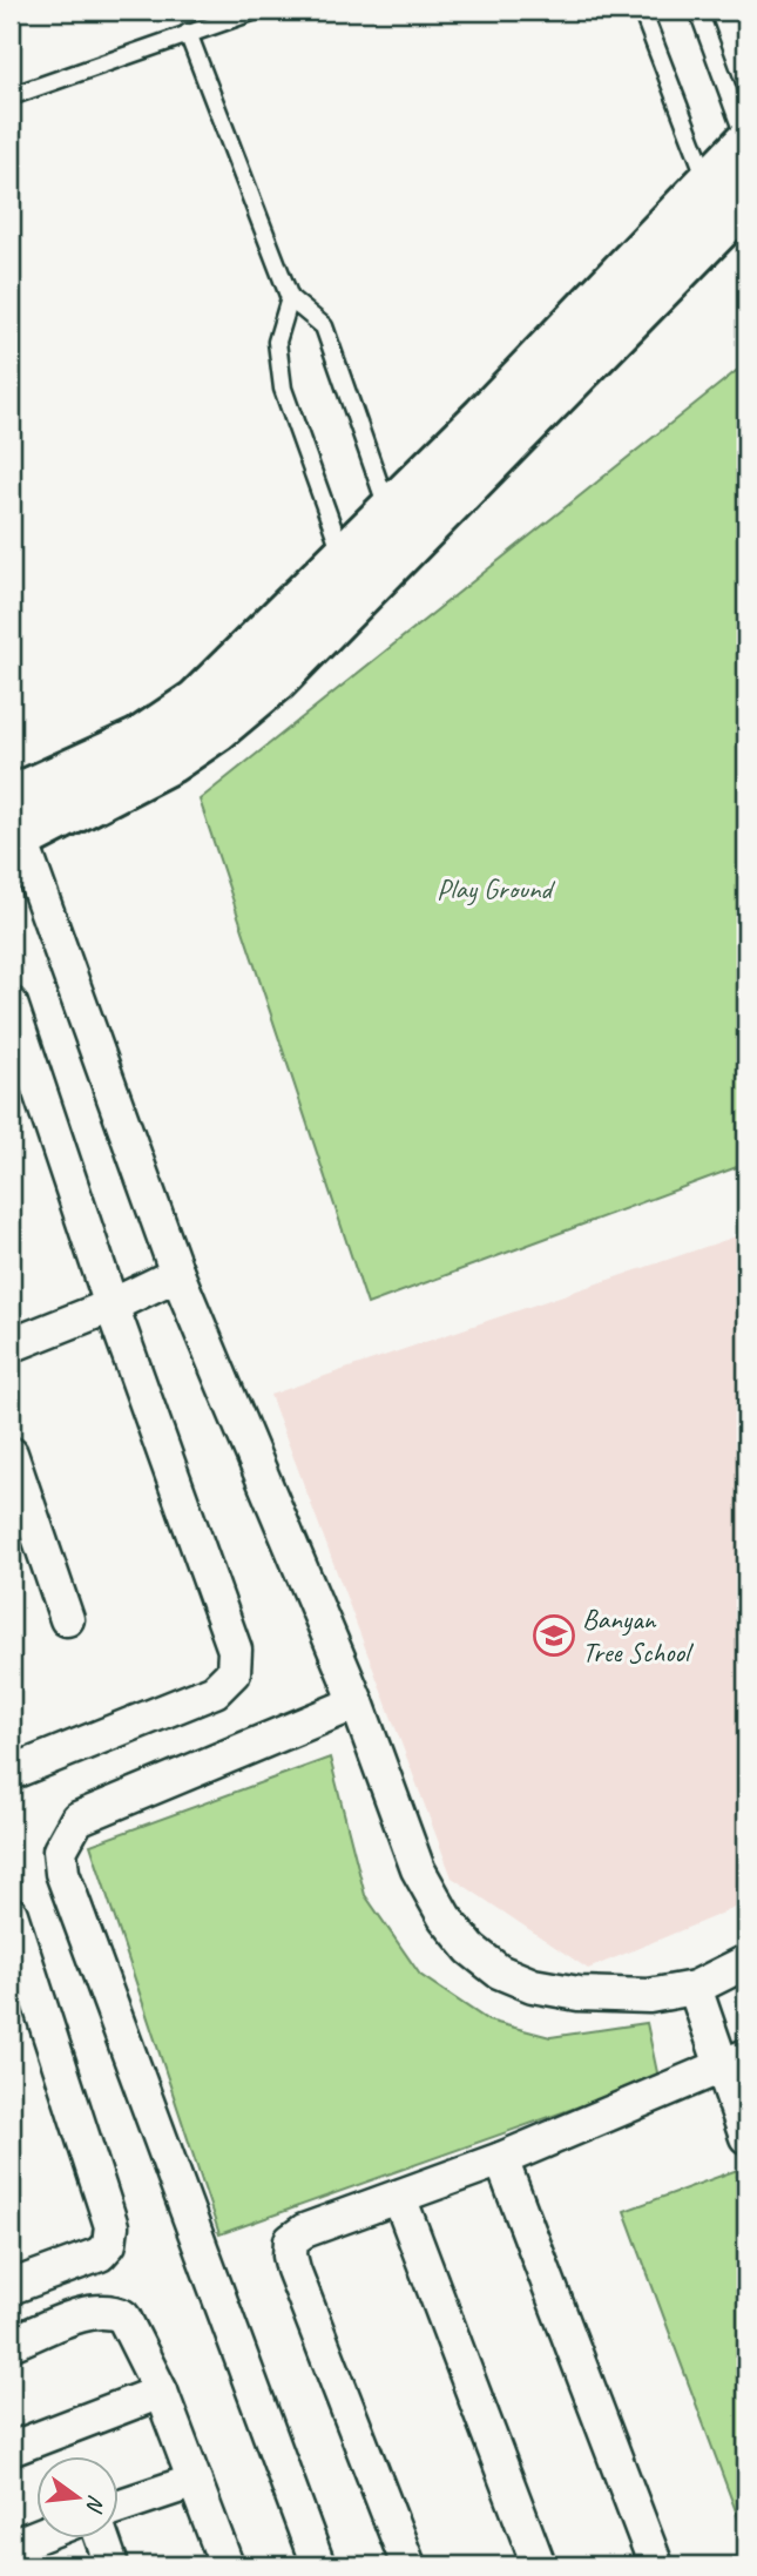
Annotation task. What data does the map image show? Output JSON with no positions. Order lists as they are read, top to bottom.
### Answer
{
  "parks": ["Play Ground"],
  "places": {
    "school or university": ["Banyan Tree School"]
  },
  "north": "right"
}
